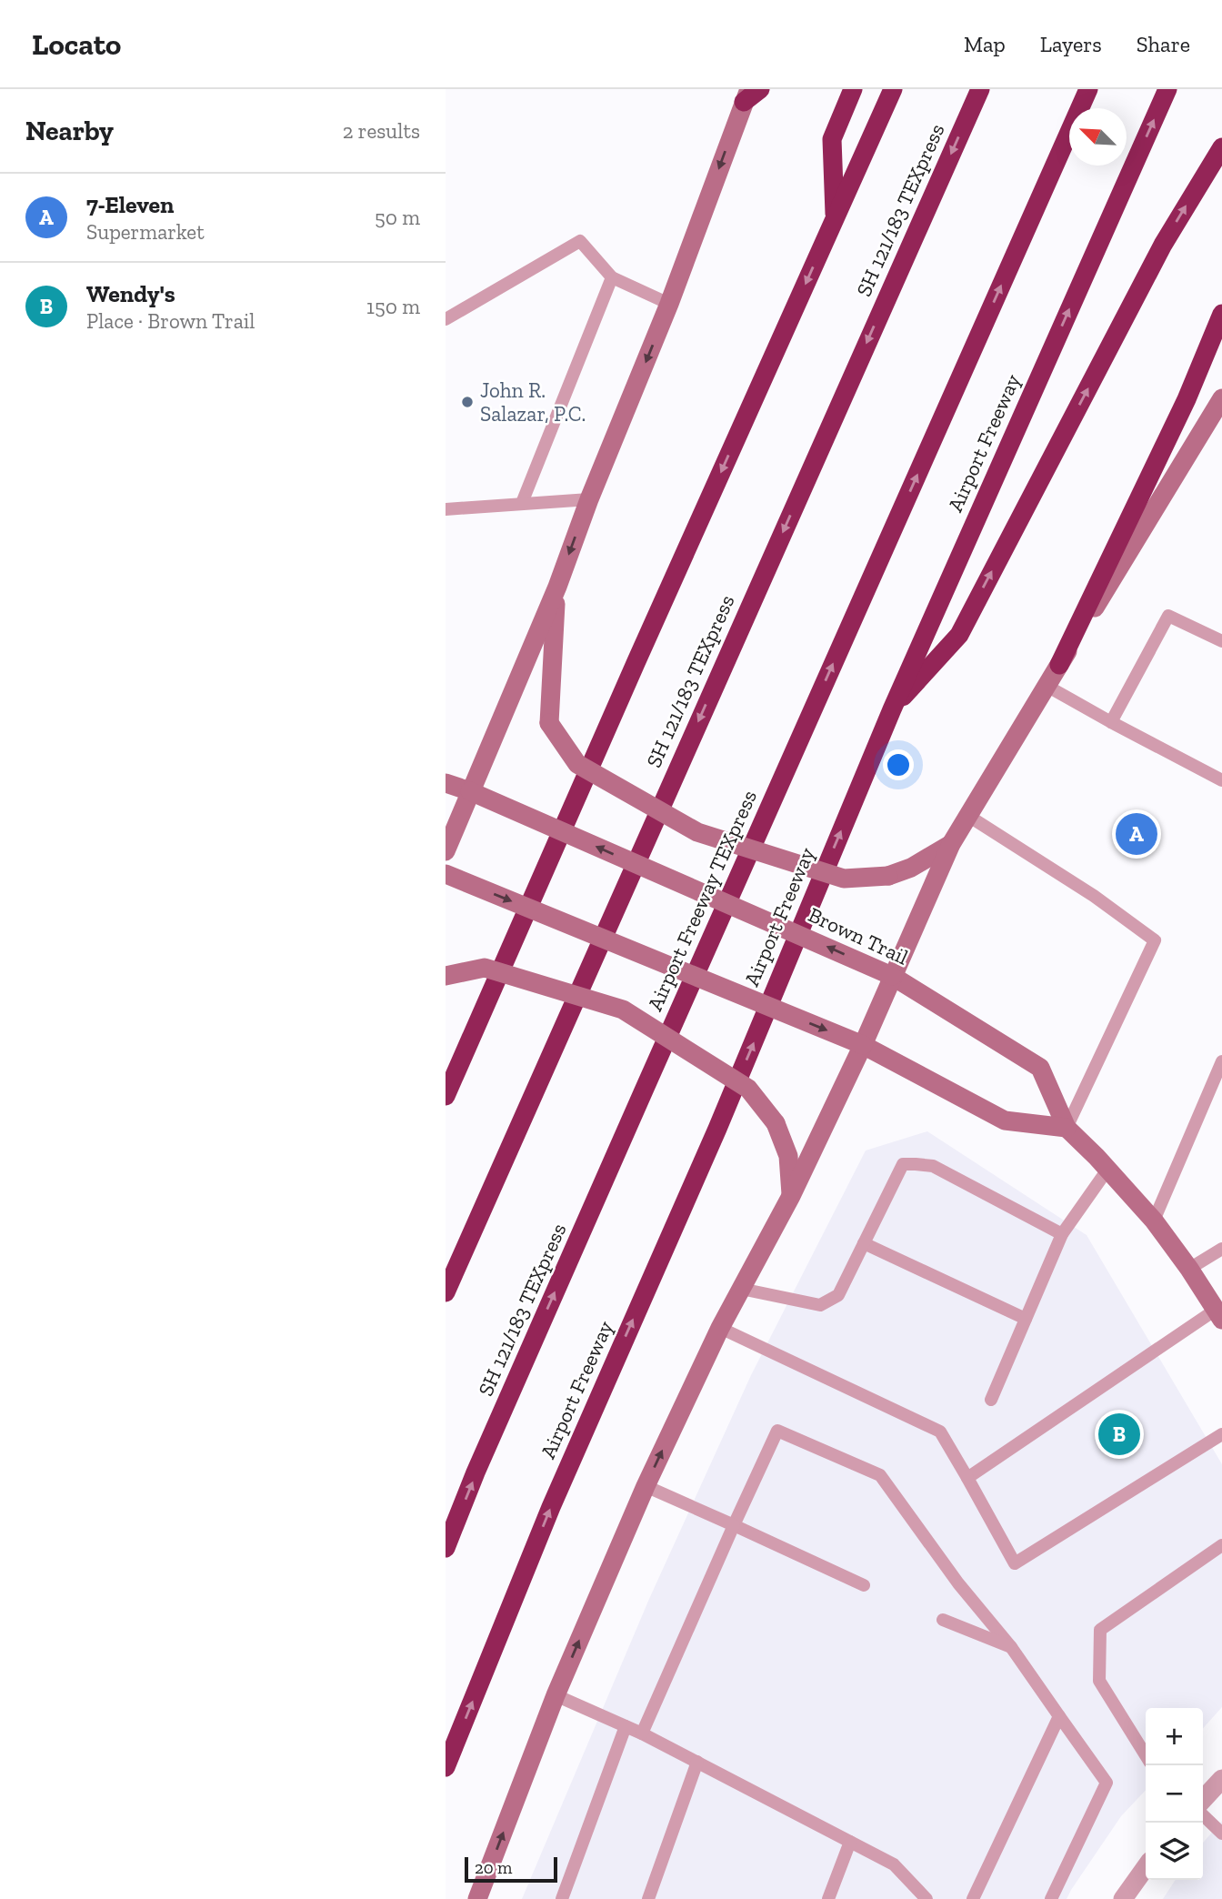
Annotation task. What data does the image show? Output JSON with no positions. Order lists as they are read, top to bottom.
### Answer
{
  "streets": {
    "highway": ["SH 121/183 TEXpress", "Airport Freeway", "Airport Freeway TEXpress"],
    "main road": ["Brown Trail"]
  },
  "crossings": [
    ["SH 121/183 TEXpress", "Airport Freeway TEXpress"]
  ],
  "places": ["John R. Salazar, P.C."],
  "scale_bar": "20 m",
  "north": "top left",
  "page": {
    "header": "Locato",
    "nav": ["Map", "Layers", "Share"],
    "heading": ["Nearby", "2 results"],
    "list": [
      {
        "mark": "A",
        "name": "7-Eleven",
        "note": "Supermarket",
        "value": "50 m"
      },
      {
        "mark": "B",
        "name": "Wendy's",
        "note": "Place · Brown Trail",
        "value": "150 m"
      }
    ],
    "pins": ["A", "B"],
    "map_buttons": ["+", "−"],
    "scale": "20 m"
  }
}
